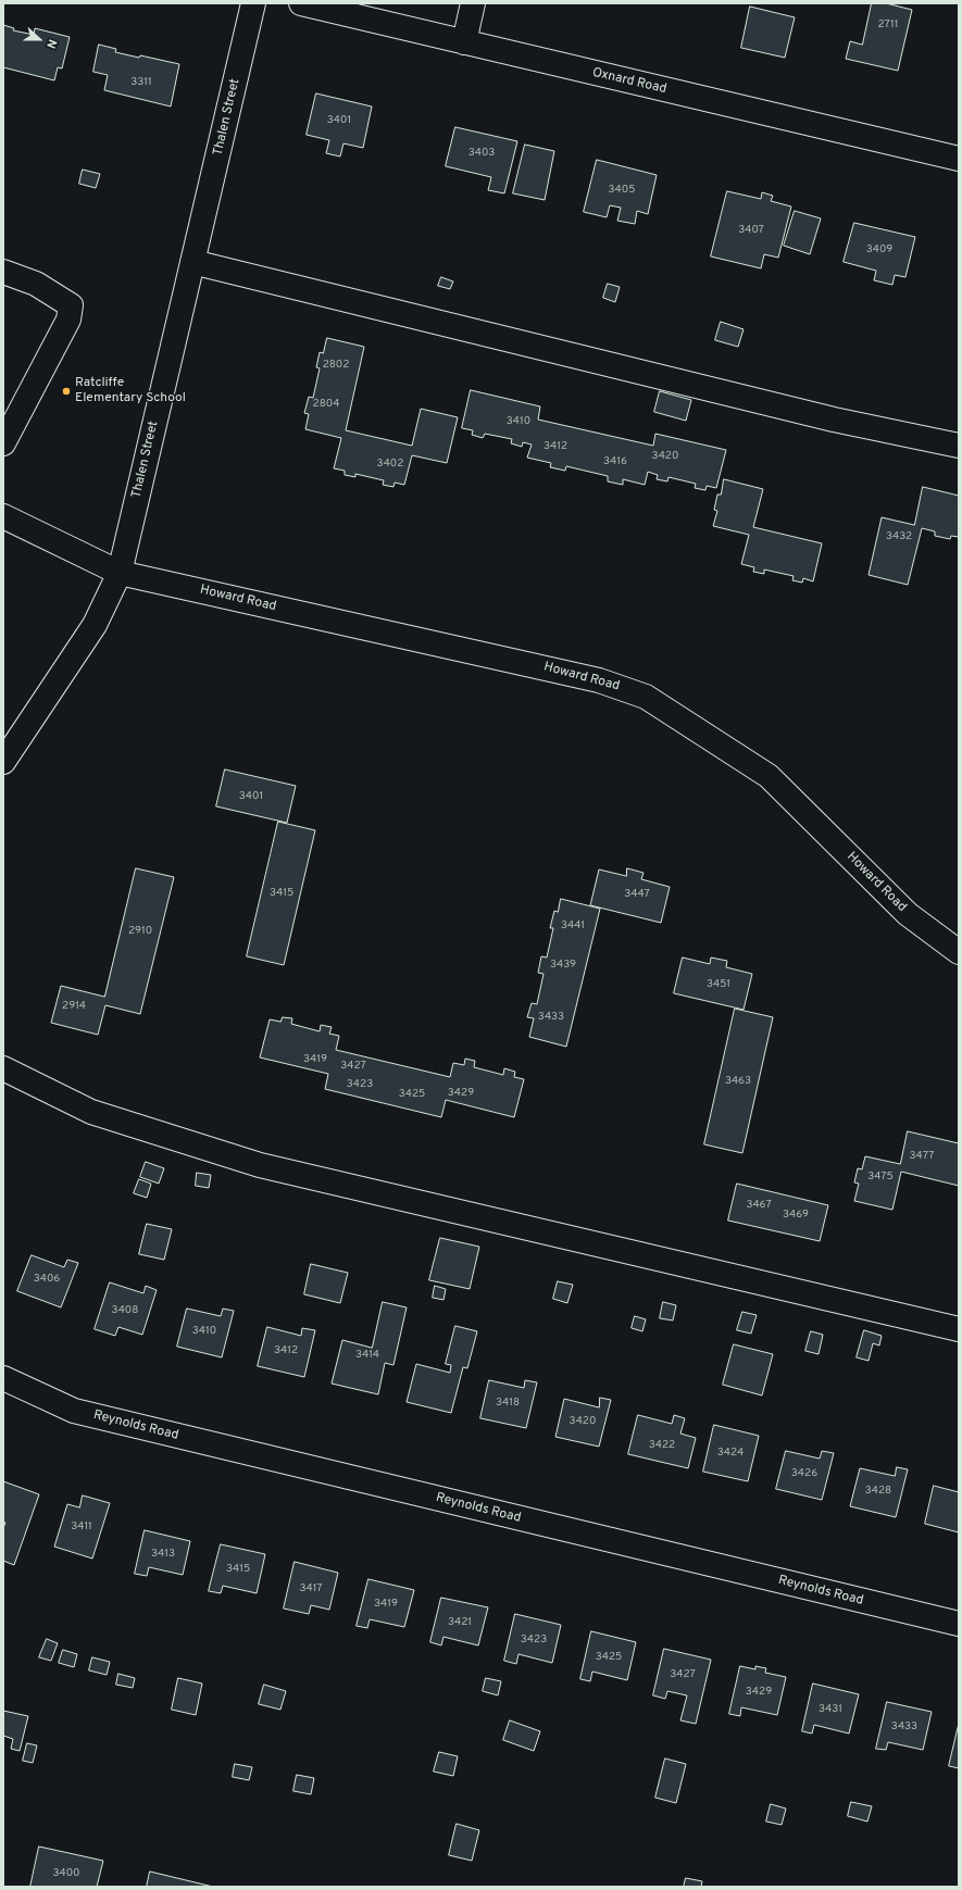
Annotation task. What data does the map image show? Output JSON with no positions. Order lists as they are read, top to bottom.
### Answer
{
  "streets": {
    "street": [
      "Oxnard Road",
      "Thalen Street",
      "Howard Road",
      "Reynolds Road"
    ]
  },
  "crossings": [
    ["Thalen Street", "Howard Road"]
  ],
  "places": ["Ratcliffe Elementary School"],
  "house_numbers": [
    "2711",
    "3311",
    "3401",
    "3403",
    "3405",
    "3407",
    "3409",
    "2802",
    "2804",
    "3410",
    "3412",
    "3420",
    "3416",
    "3402",
    "3432",
    "3401",
    "3415",
    "3447",
    "3441",
    "2910",
    "3439",
    "3451",
    "2914",
    "3433",
    "3419",
    "3427",
    "3463",
    "3423",
    "3429",
    "3425",
    "3477",
    "3475",
    "3467",
    "3469",
    "3406",
    "3408",
    "3410",
    "3412",
    "3414",
    "3418",
    "3420",
    "3422",
    "3424",
    "3426",
    "3428",
    "3411",
    "3413",
    "3415",
    "3417",
    "3419",
    "3421",
    "3423",
    "3425",
    "3427",
    "3429",
    "3431",
    "3433",
    "3400"
  ],
  "north": "right"
}
